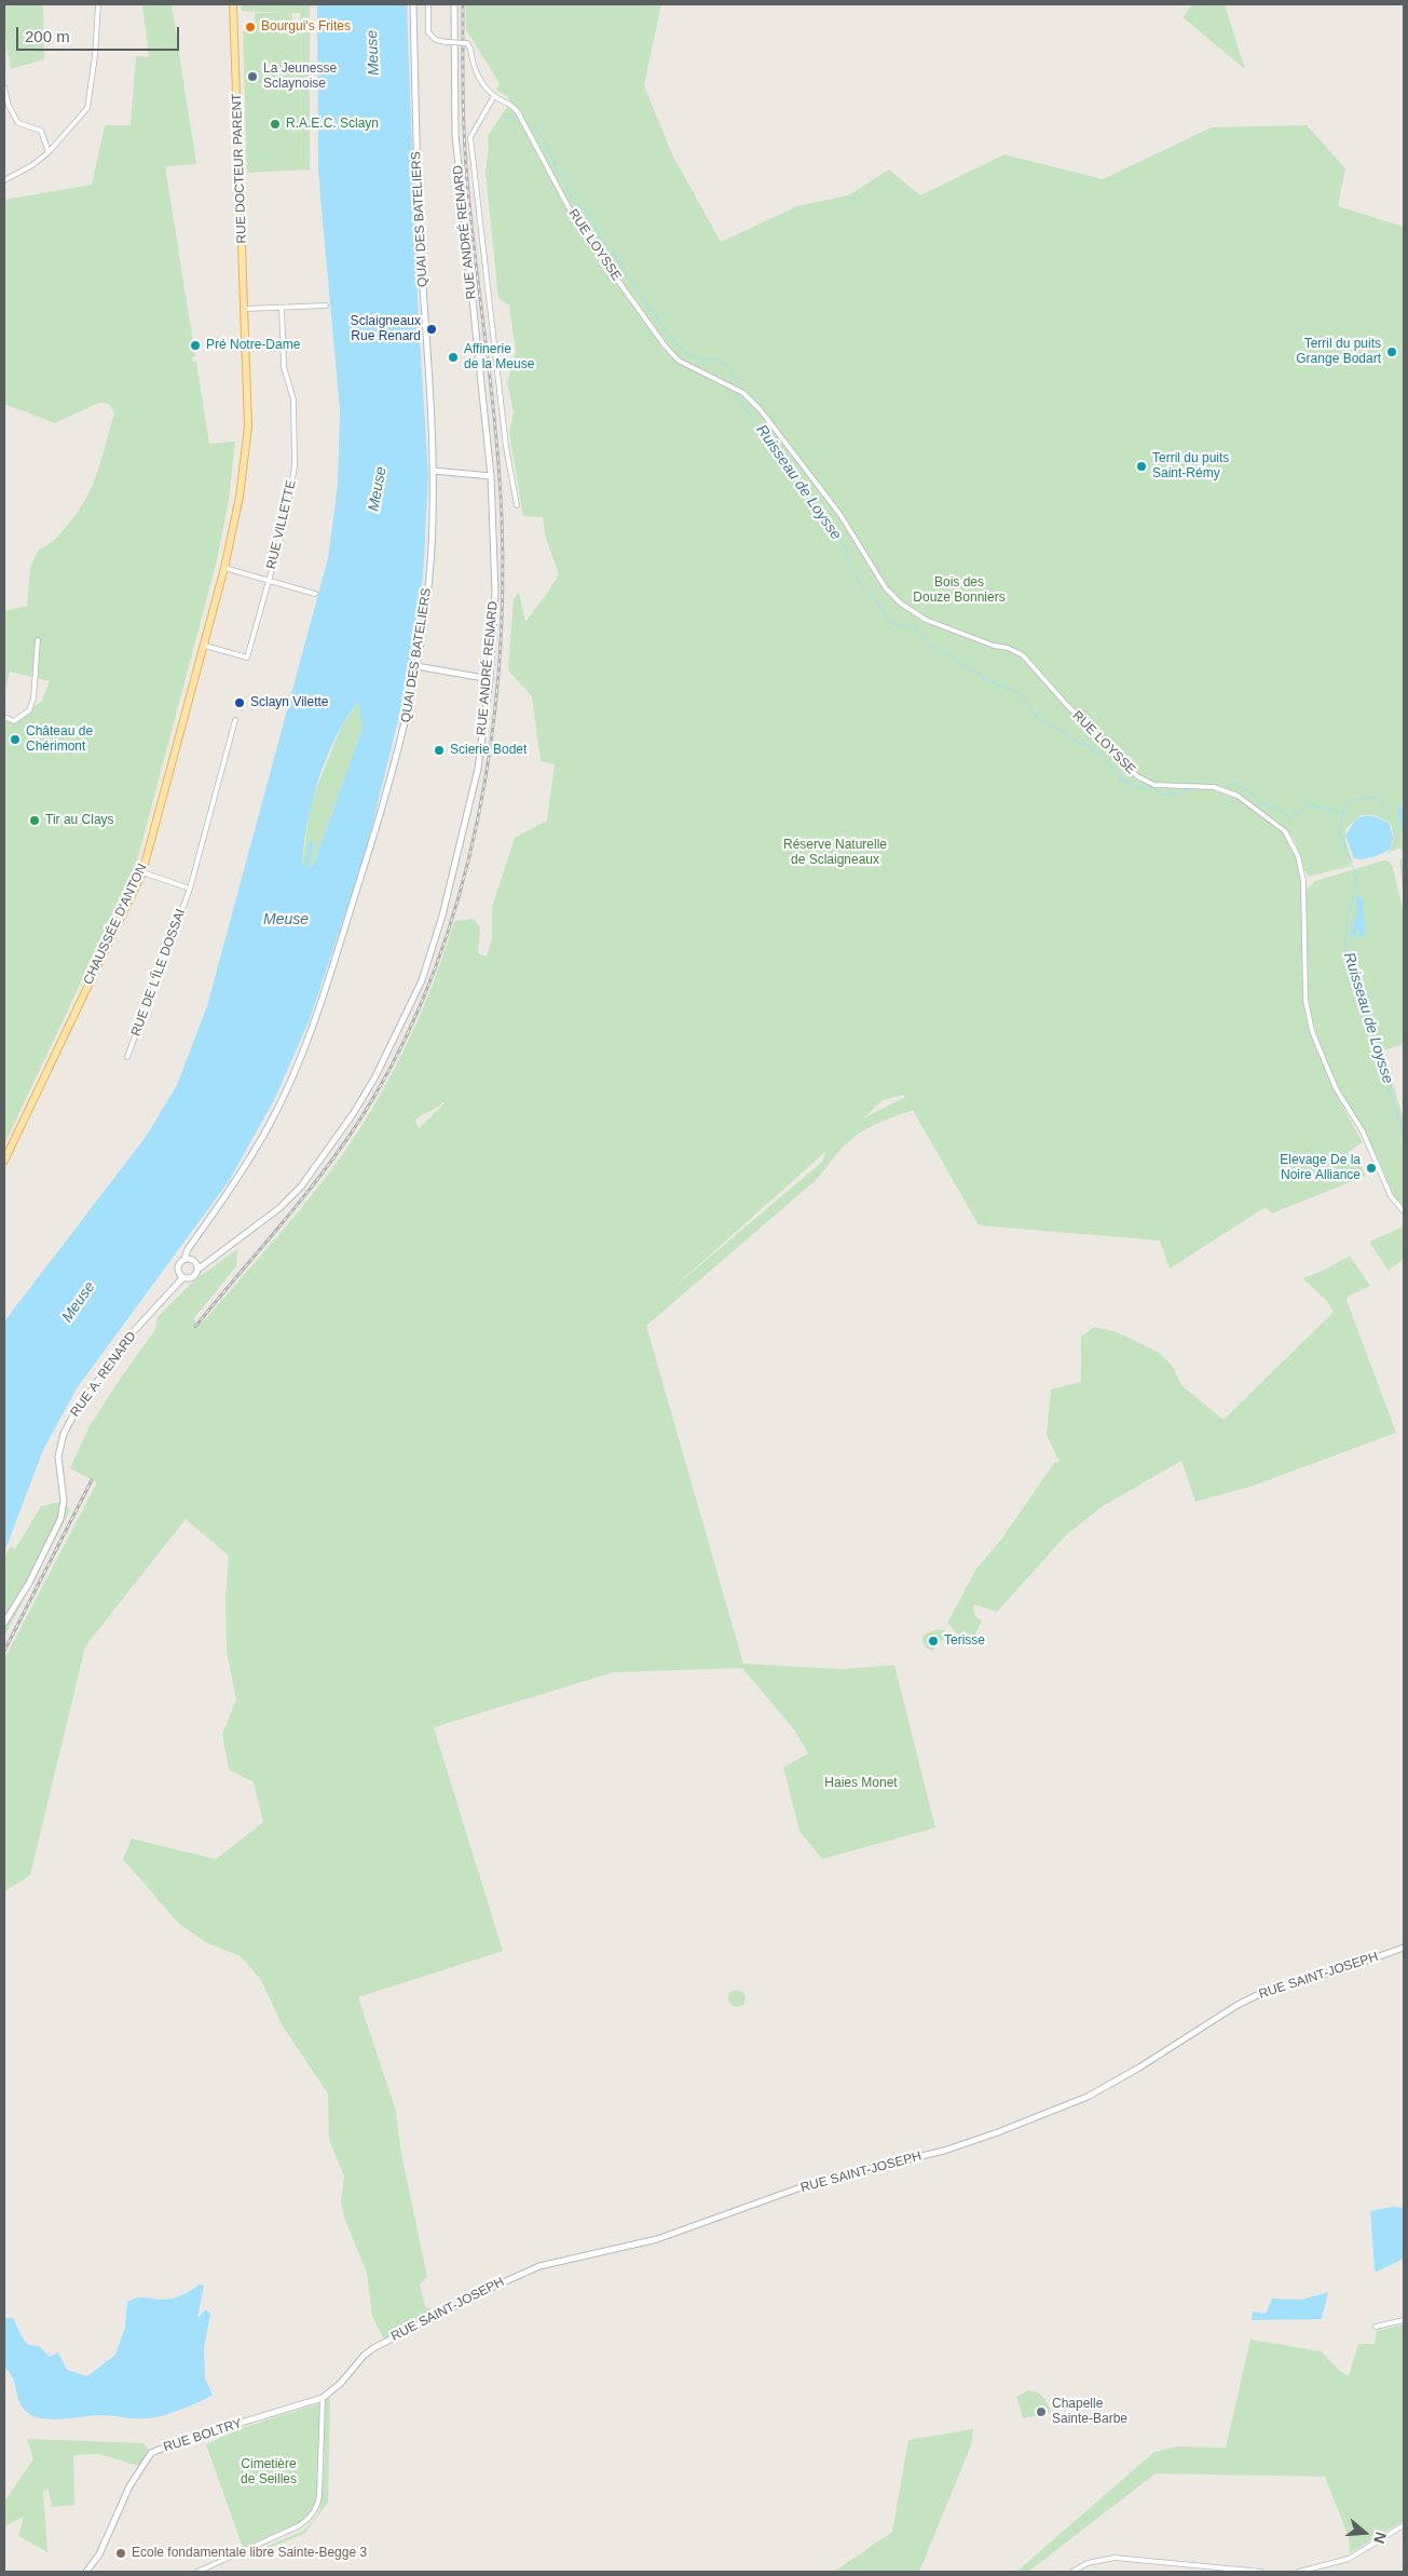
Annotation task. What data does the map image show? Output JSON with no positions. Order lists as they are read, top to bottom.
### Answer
{
  "streets": {
    "main road": ["RUE DOCTEUR PARENT", "CHAUSSÉE D'ANTON"],
    "street": [
      "QUAI DES BATELIERS",
      "RUE ANDRÉ RENARD",
      "RUE LOYSSE",
      "RUE VILLETTE",
      "RUE DE L'ÎLE DOSSAI",
      "RUE A. RENARD",
      "RUE SAINT-JOSEPH",
      "RUE BOLTRY"
    ]
  },
  "crossings": [
    ["RUE DOCTEUR PARENT", "RUE VILLETTE"],
    ["QUAI DES BATELIERS", "RUE ANDRÉ RENARD"],
    ["QUAI DES BATELIERS", "RUE A. RENARD"],
    ["RUE ANDRÉ RENARD", "RUE A. RENARD"],
    ["RUE VILLETTE", "CHAUSSÉE D'ANTON"],
    ["RUE SAINT-JOSEPH", "RUE BOLTRY"]
  ],
  "water": ["Meuse", "Ruisseau de Loysse"],
  "parks": [
    "Bois des Douze Bonniers",
    "Réserve Naturelle de Sclaigneaux",
    "Haies Monet",
    "Cimetière de Seilles"
  ],
  "places": [
    "Bourgui's Frites",
    "La Jeunesse Sclaynoise",
    "R.A.E.C. Sclayn",
    "Sclaigneaux Rue Renard",
    "Pré Notre-Dame",
    "Terril du puits Grange Bodart",
    "Affinerie de la Meuse",
    "Terril du puits Saint-Rémy",
    "Sclayn Vilette",
    "Château de Chérimont",
    "Scierie Bodet",
    "Tir au Clays",
    "Elevage De la Noire Alliance",
    "Terisse",
    "Chapelle Sainte-Barbe",
    "Ecole fondamentale libre Sainte-Begge 3"
  ],
  "scale_bar": "200 m",
  "north": "right"
}
